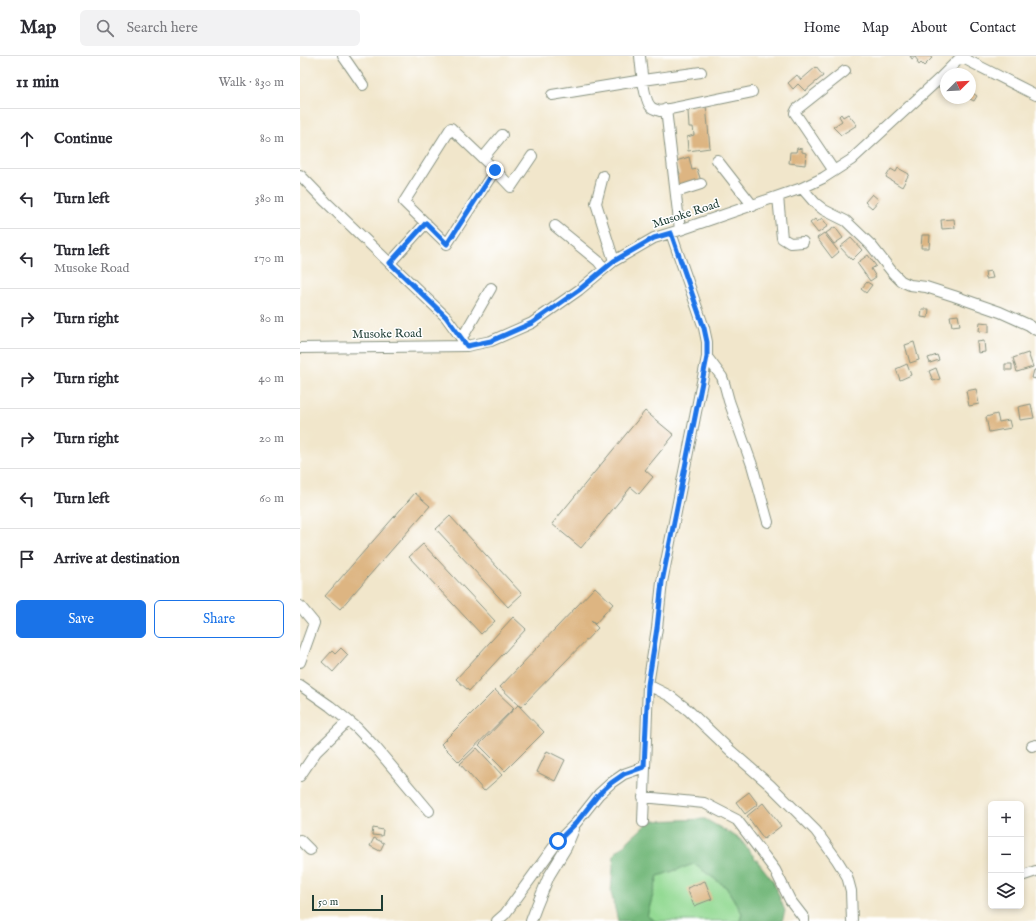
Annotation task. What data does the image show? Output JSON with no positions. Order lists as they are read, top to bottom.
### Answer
{
  "streets": {
    "street": ["Musoke Road"]
  },
  "scale_bar": "50 m",
  "north": "top right",
  "page": {
    "header": "Map",
    "search": "Search here",
    "nav": [
      "Home",
      "Map",
      "About",
      "Contact"
    ],
    "heading": ["11 min", "Walk · 830 m"],
    "list": [
      ["Continue", "80 m"],
      ["Turn left", "380 m"],
      ["Turn left", "Musoke Road", "170 m"],
      ["Turn right", "80 m"],
      ["Turn right", "40 m"],
      ["Turn right", "20 m"],
      ["Turn left", "60 m"],
      "Arrive at destination"
    ],
    "buttons": ["Save", "Share"],
    "map_buttons": ["+", "−"],
    "scale": "50 m"
  }
}
